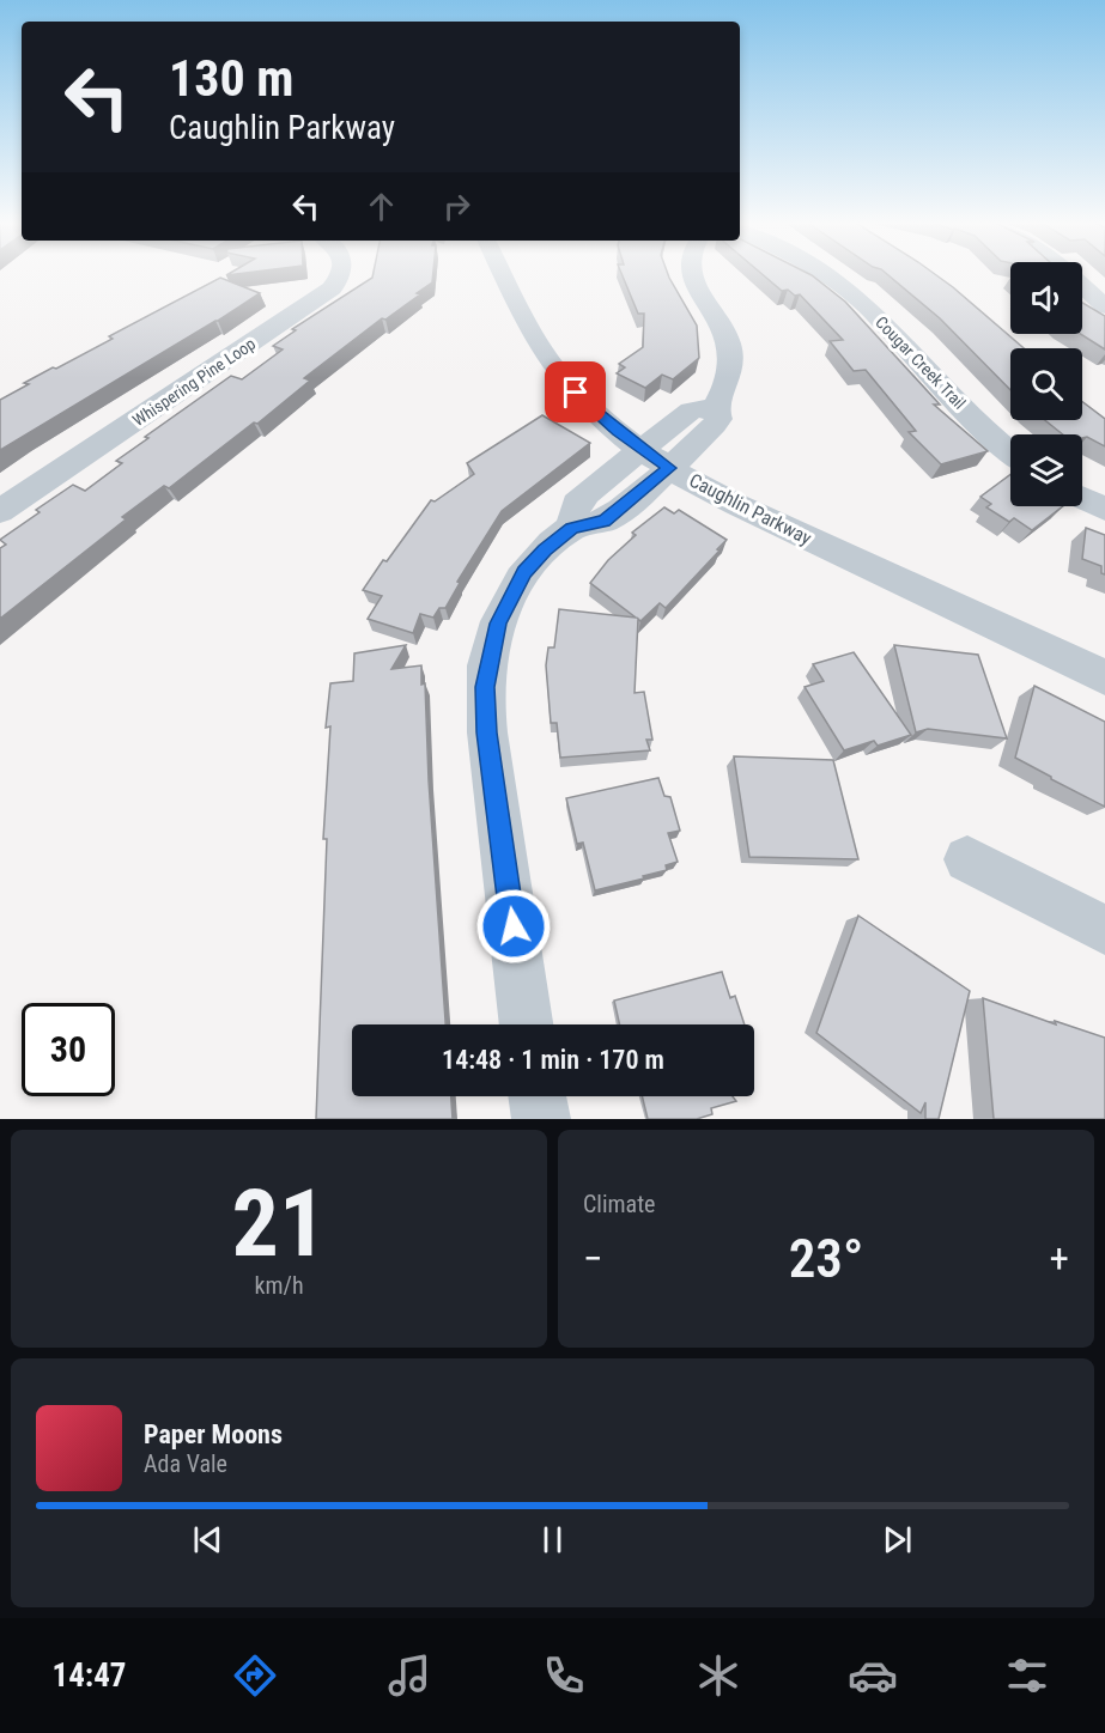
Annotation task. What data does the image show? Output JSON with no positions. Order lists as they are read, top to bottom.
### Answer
{
  "streets": {
    "street": ["Cougar Creek Trail", "Whispering Pine Loop", "Caughlin Parkway"]
  },
  "page": {
    "turn": ["130 m", "Caughlin Parkway"],
    "limit": "30",
    "trip": "14:48 · 1 min · 170 m",
    "tile": [
      ["21", "km/h"],
      "Climate"
    ],
    "heat": ["−", "23°", "+"],
    "song": ["Paper Moons", "Ada Vale"],
    "tabs": "14:47"
  }
}
